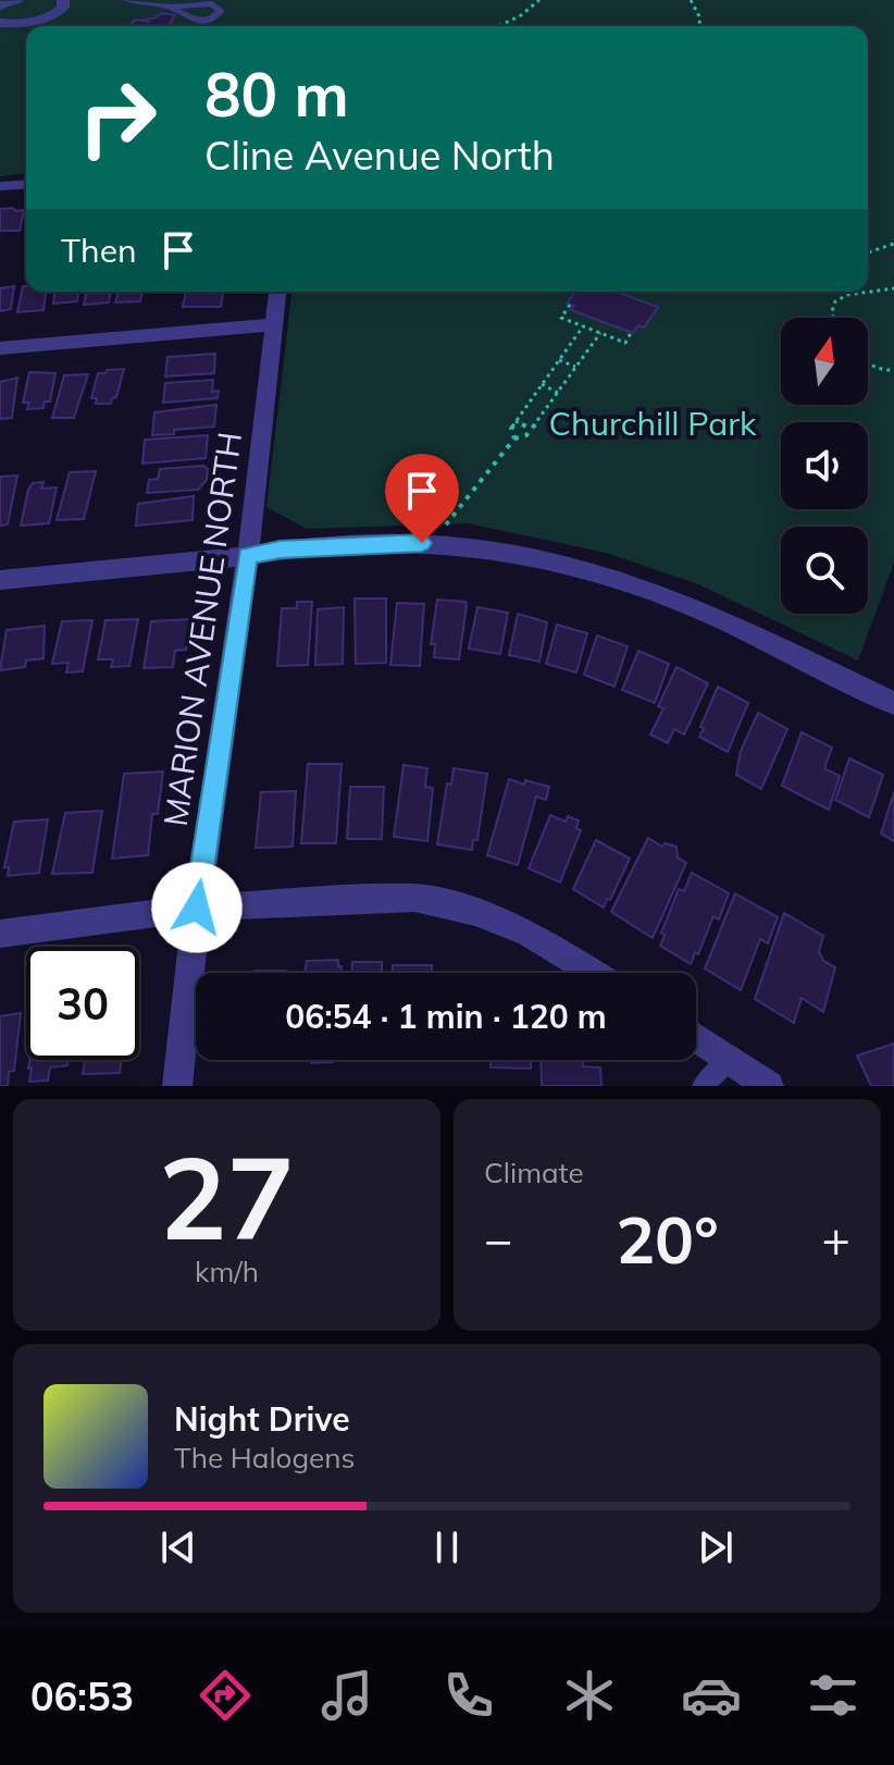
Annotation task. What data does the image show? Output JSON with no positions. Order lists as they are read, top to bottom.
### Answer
{
  "streets": {
    "street": ["MARION AVENUE NORTH"]
  },
  "parks": ["Churchill Park"],
  "north": "top",
  "page": {
    "turn": ["80 m", "Cline Avenue North"],
    "then": "Then",
    "limit": "30",
    "trip": "06:54 · 1 min · 120 m",
    "tile": [
      ["27", "km/h"],
      "Climate"
    ],
    "heat": ["−", "20°", "+"],
    "song": ["Night Drive", "The Halogens"],
    "tabs": "06:53"
  }
}
